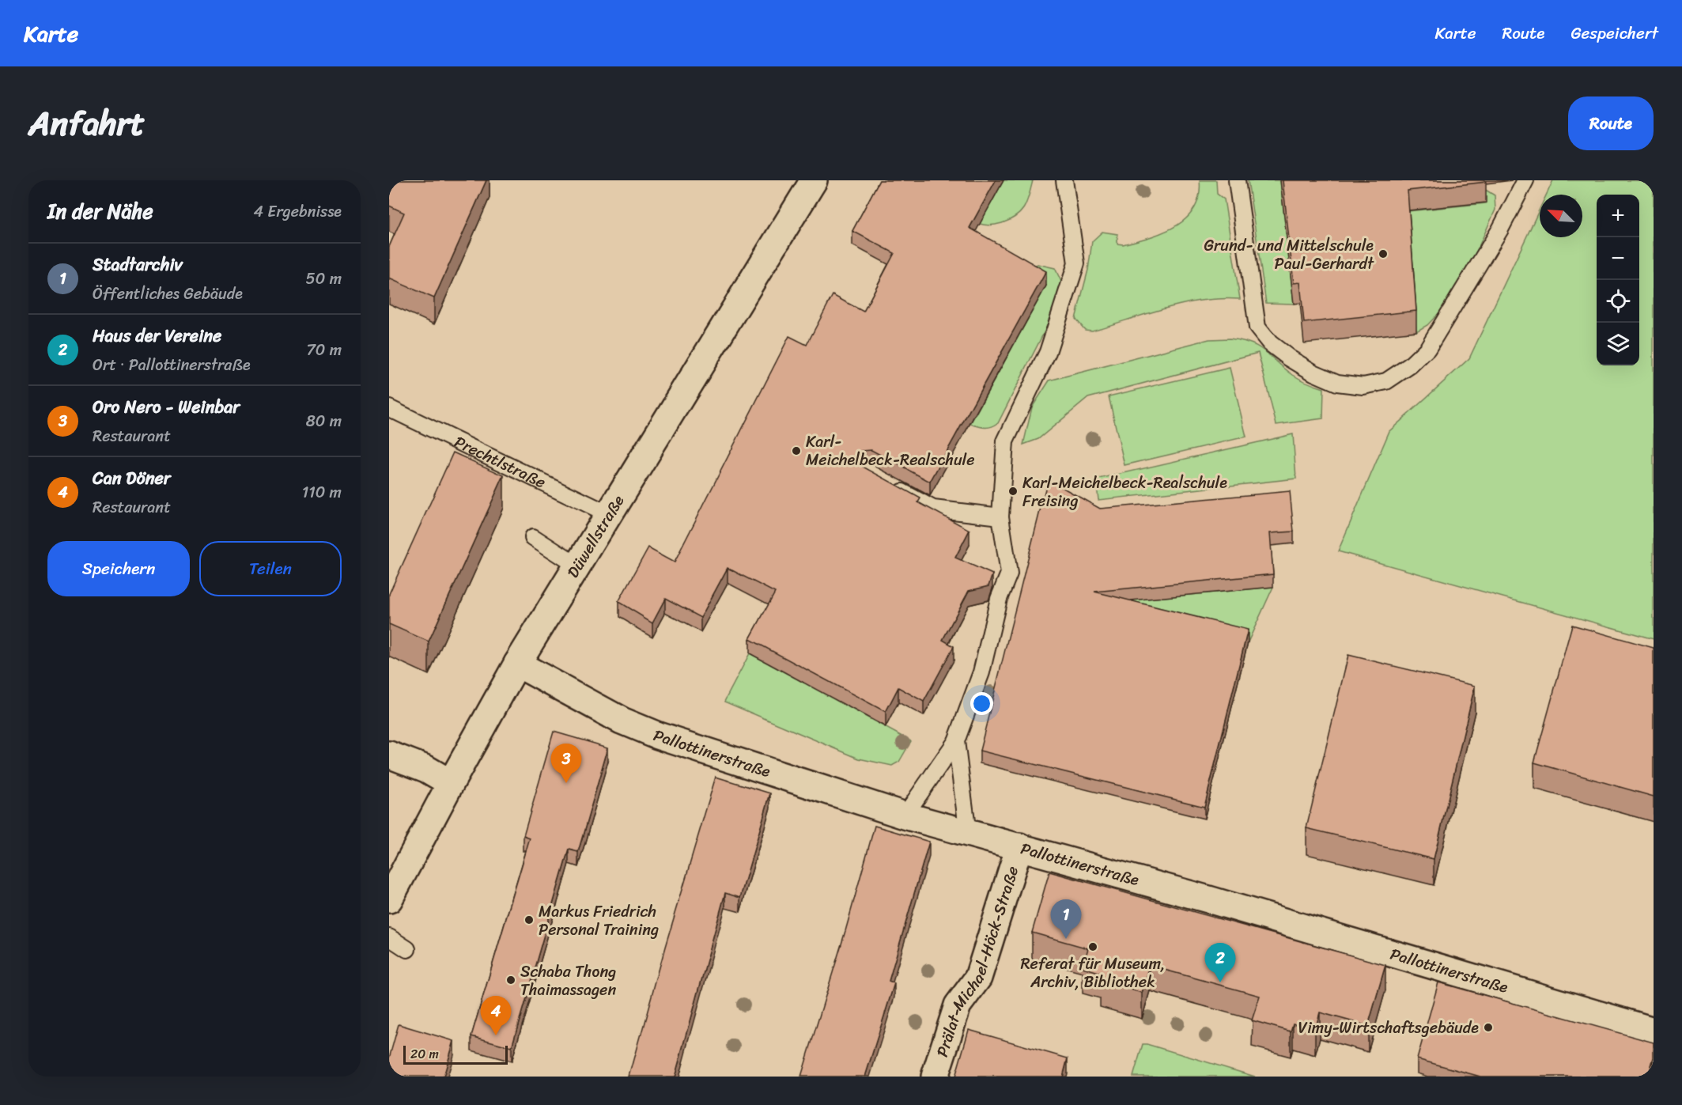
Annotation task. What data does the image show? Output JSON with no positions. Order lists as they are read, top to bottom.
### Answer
{
  "streets": {
    "street": ["Düwellstraße", "Pallottinerstraße", "Prälat-Michael-Höck-Straße"],
    "lane": ["Prechtlstraße"]
  },
  "crossings": [
    ["Prechtlstraße", "Düwellstraße"],
    ["Düwellstraße", "Pallottinerstraße"],
    ["Pallottinerstraße", "Prälat-Michael-Höck-Straße"]
  ],
  "places": [
    "Grund- und Mittelschule Paul-Gerhardt",
    "Karl- Meichelbeck-Realschule",
    "Karl-Meichelbeck-Realschule Freising",
    "Markus Friedrich Personal Training",
    "Referat für Museum, Archiv, Bibliothek",
    "Schaba Thong Thaimassagen",
    "Vimy-Wirtschaftsgebäude"
  ],
  "scale_bar": "20 m",
  "north": "top left",
  "page": {
    "header": "Karte",
    "nav": ["Karte", "Route", "Gespeichert"],
    "title": "Anfahrt",
    "buttons": [
      "Route",
      ["Speichern", "Teilen"]
    ],
    "heading": ["In der Nähe", "4 Ergebnisse"],
    "map_buttons": ["+", "−"],
    "list": [
      {
        "mark": "1",
        "name": "Stadtarchiv",
        "note": "Öffentliches Gebäude",
        "value": "50 m"
      },
      {
        "mark": "2",
        "name": "Haus der Vereine",
        "note": "Ort · Pallottinerstraße",
        "value": "70 m"
      },
      {
        "mark": "3",
        "name": "Oro Nero - Weinbar",
        "note": "Restaurant",
        "value": "80 m"
      },
      {
        "mark": "4",
        "name": "Can Döner",
        "note": "Restaurant",
        "value": "110 m"
      }
    ],
    "pins": [
      "3",
      "1",
      "2",
      "4"
    ],
    "scale": "20 m"
  }
}
